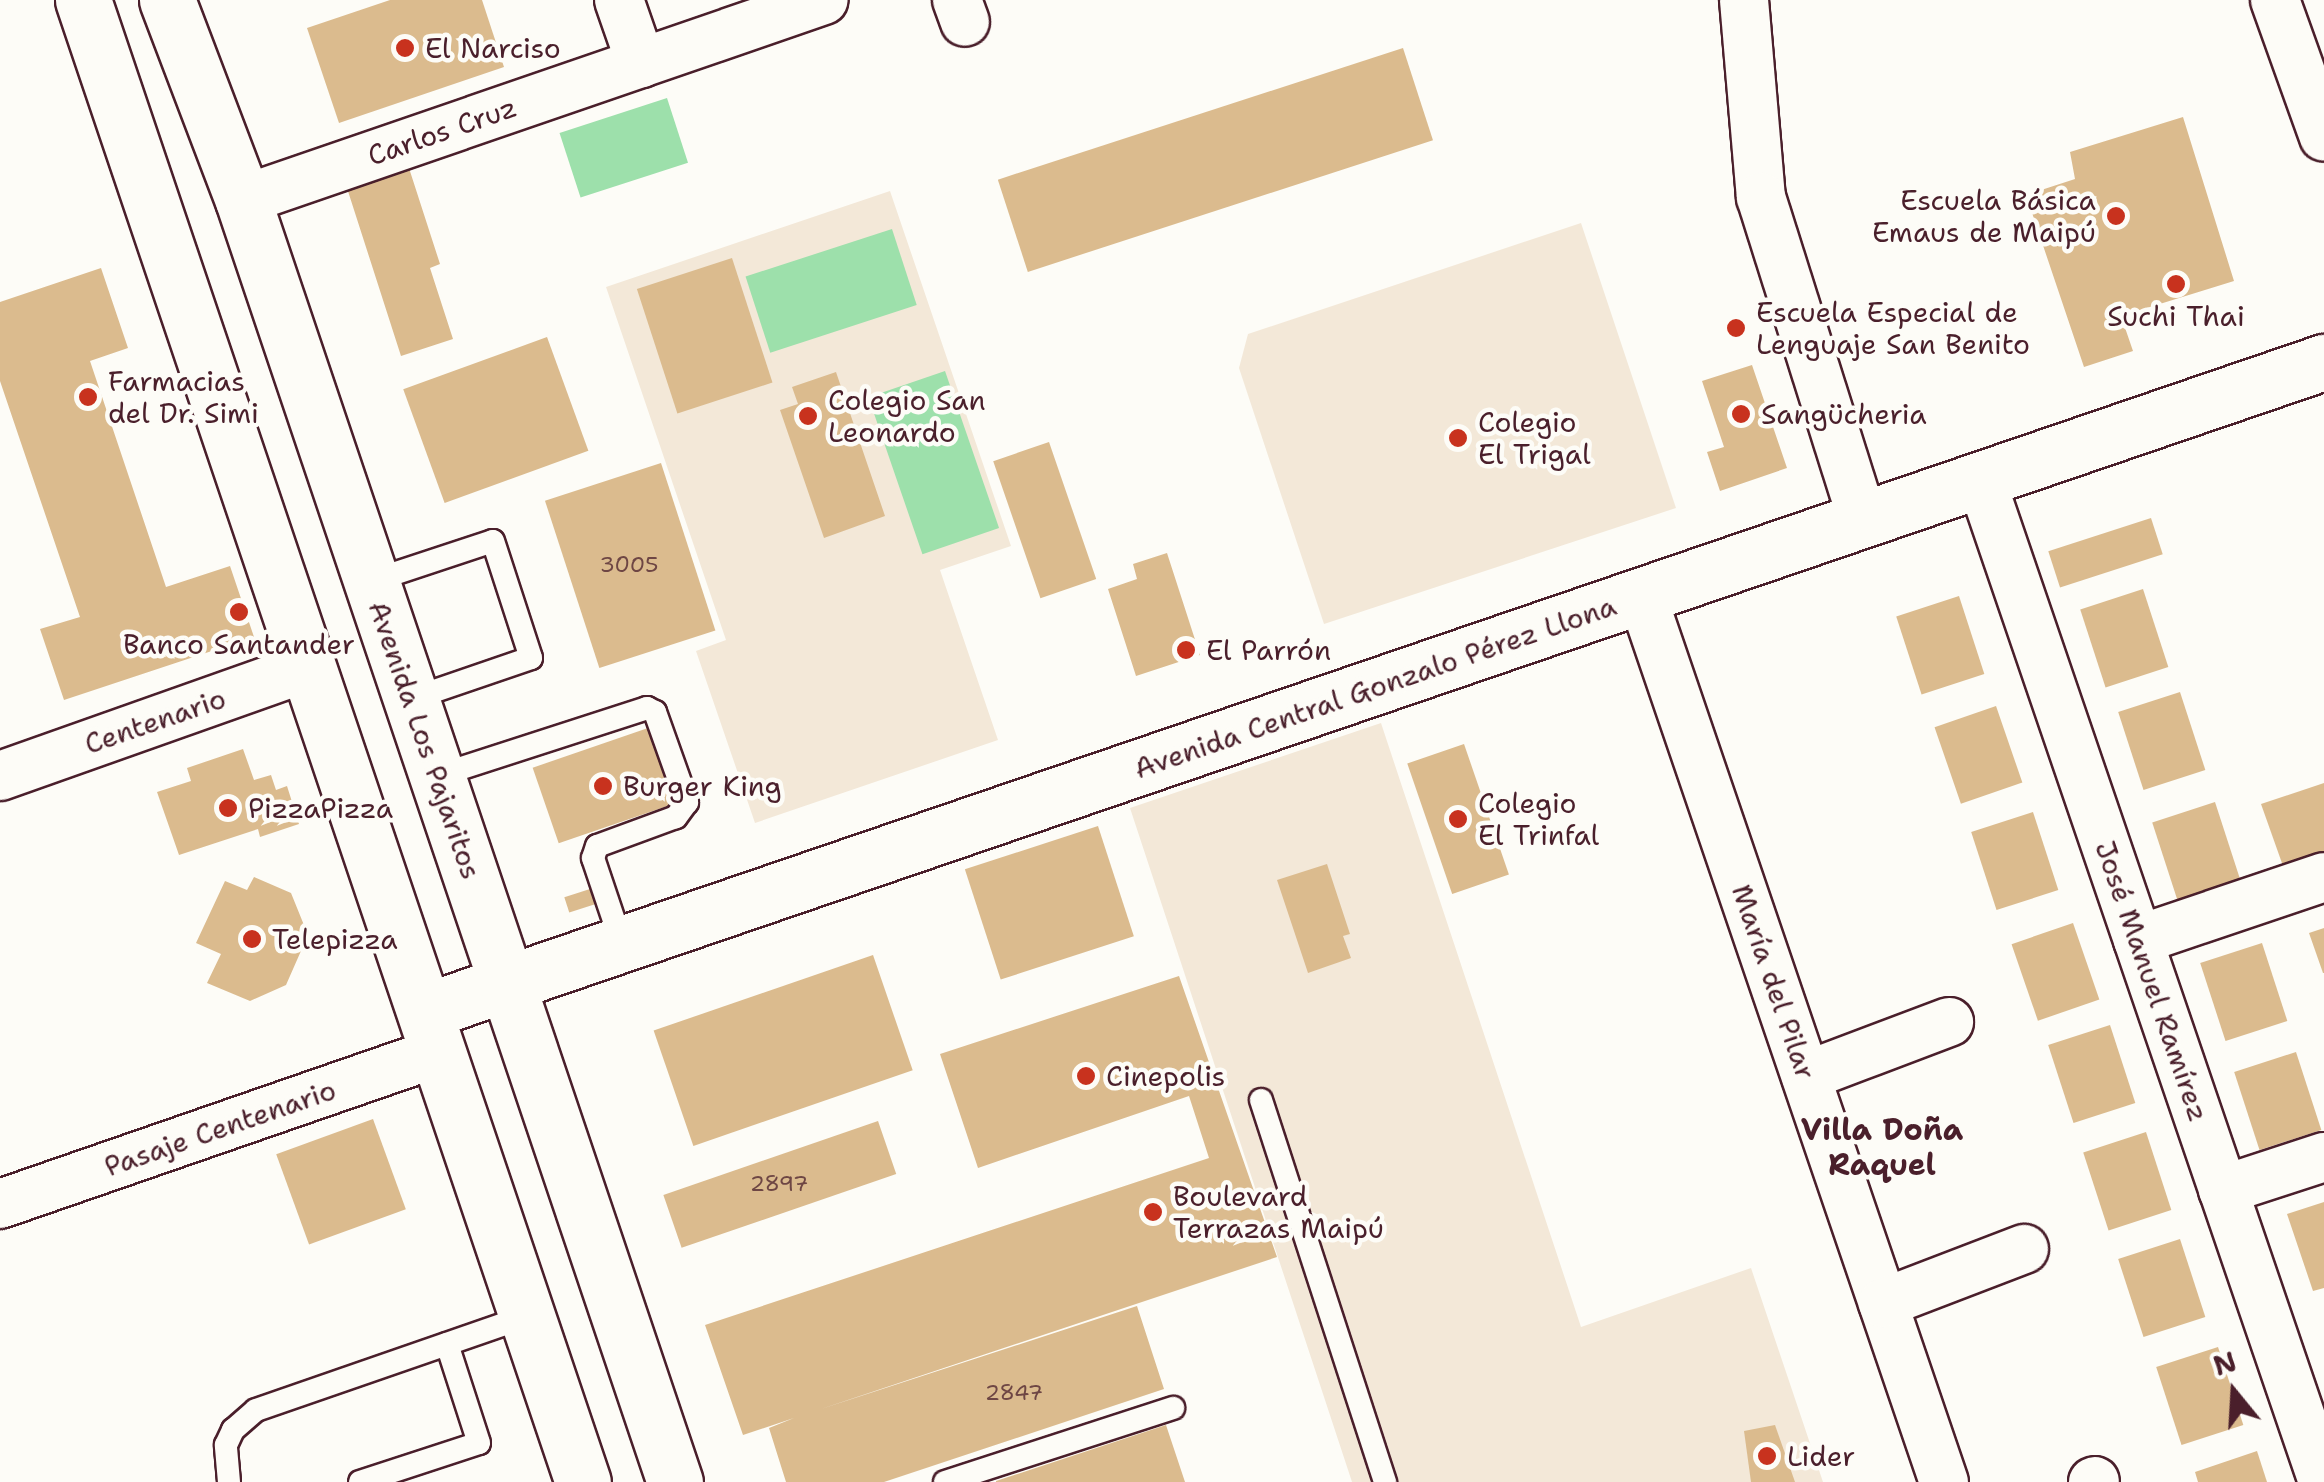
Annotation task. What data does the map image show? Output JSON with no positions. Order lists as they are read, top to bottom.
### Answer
{
  "streets": {
    "main road": ["Avenida Central Gonzalo Pérez Llona", "Avenida Los Pajaritos"],
    "street": [
      "Carlos Cruz",
      "Centenario",
      "José Manuel Ramírez",
      "María del Pilar",
      "Pasaje Centenario"
    ]
  },
  "crossings": [
    ["Carlos Cruz", "Avenida Los Pajaritos"],
    ["Avenida Central Gonzalo Pérez Llona", "Avenida Los Pajaritos"],
    ["Avenida Central Gonzalo Pérez Llona", "José Manuel Ramírez"],
    ["Avenida Central Gonzalo Pérez Llona", "María del Pilar"],
    ["Avenida Central Gonzalo Pérez Llona", "Pasaje Centenario"]
  ],
  "districts": ["Villa Doña Raquel"],
  "places": [
    "El Narciso",
    "Escuela Básica Emaus de Maipú",
    "Suchi Thai",
    "Escuela Especial de Lenguaje San Benito",
    "Farmacias del Dr. Simi",
    "Sangücheria",
    "Colegio San Leonardo",
    "Colegio El Trigal",
    "Banco Santander",
    "El Parrón",
    "Burger King",
    "PizzaPizza",
    "Colegio El Trinfal",
    "Telepizza",
    "Cinepolis",
    "Boulevard Terrazas Maipú",
    "Lider"
  ],
  "house_numbers": ["3005", "2897", "2847"],
  "north": "top"
}
